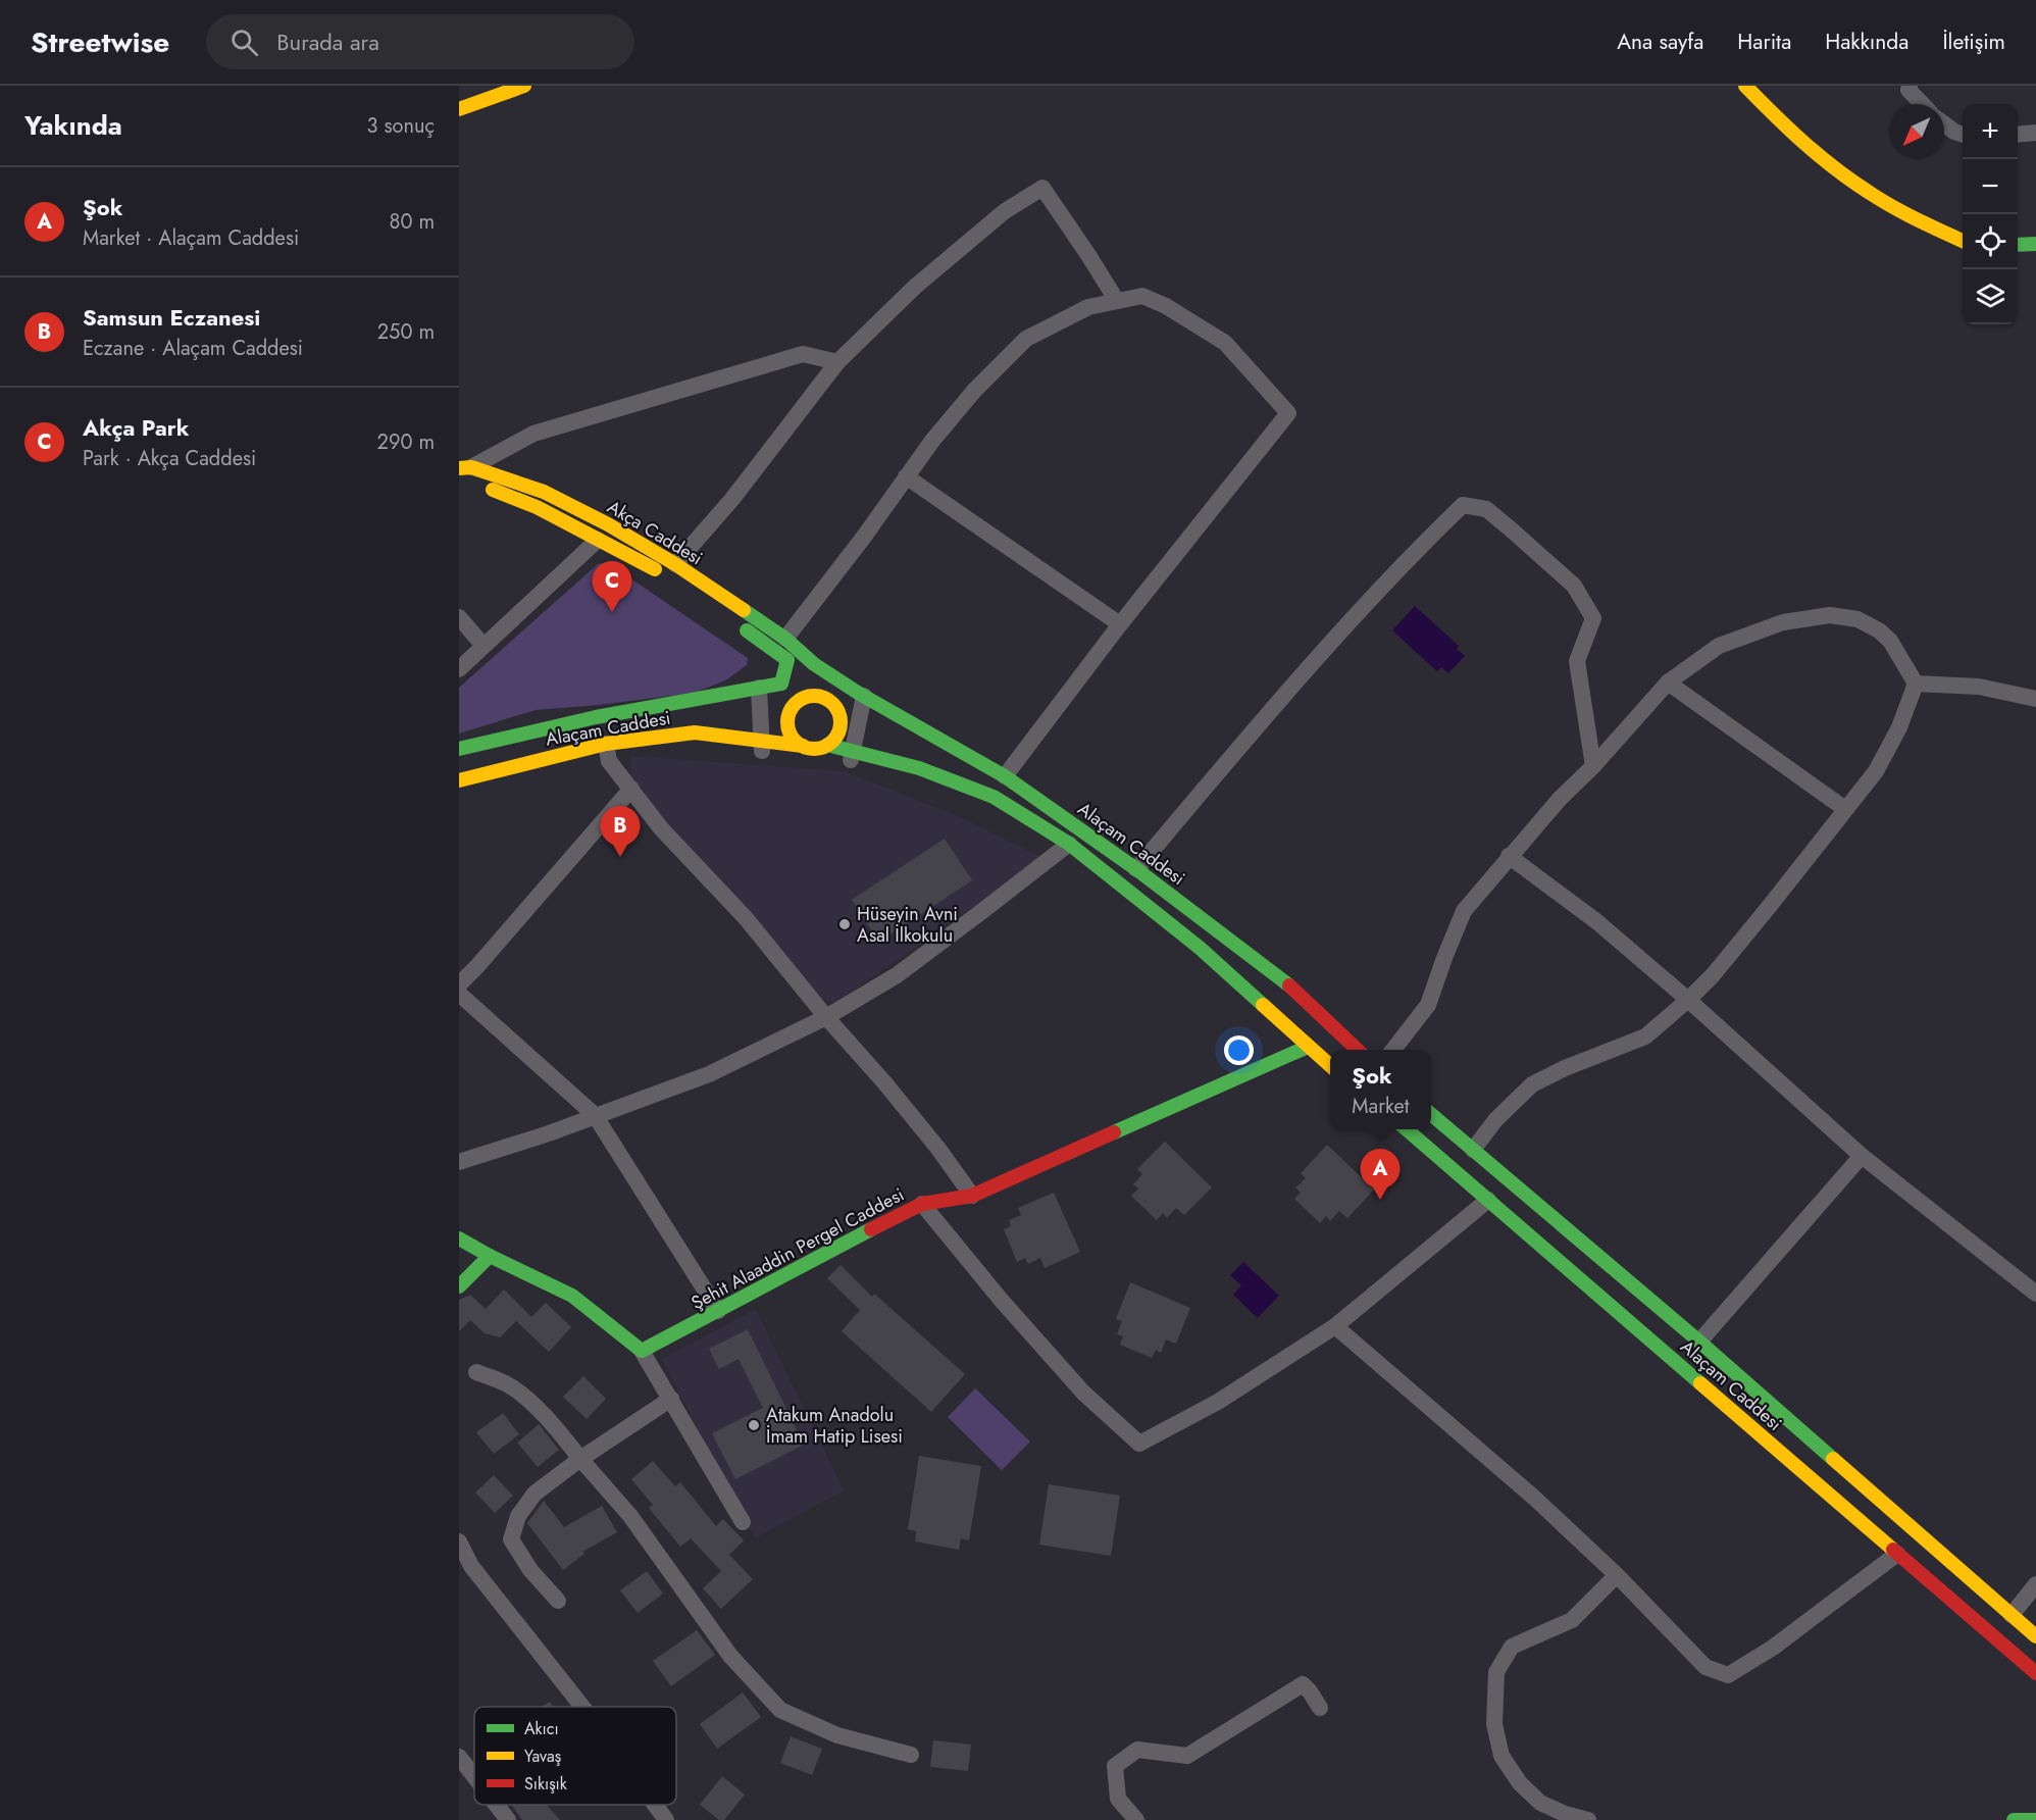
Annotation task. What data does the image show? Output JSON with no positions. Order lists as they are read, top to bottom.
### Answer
{
  "streets": {
    "main road": ["Akça Caddesi", "Alaçam Caddesi", "Şehit Alaaddin Pergel Caddesi"]
  },
  "crossings": [
    ["Akça Caddesi", "Alaçam Caddesi"],
    ["Alaçam Caddesi", "Şehit Alaaddin Pergel Caddesi"]
  ],
  "places": ["Hüseyin Avni Asal İlkokulu", "Atakum Anadolu İmam Hatip Lisesi"],
  "legend": ["Akıcı", "Yavaş", "Sıkışık"],
  "north": "bottom left",
  "page": {
    "header": "Streetwise",
    "search": "Burada ara",
    "nav": [
      "Ana sayfa",
      "Harita",
      "Hakkında",
      "İletişim"
    ],
    "heading": ["Yakında", "3 sonuç"],
    "map_buttons": ["+", "−"],
    "list": [
      {
        "mark": "A",
        "name": "Şok",
        "note": "Market · Alaçam Caddesi",
        "value": "80 m"
      },
      {
        "mark": "B",
        "name": "Samsun Eczanesi",
        "note": "Eczane · Alaçam Caddesi",
        "value": "250 m"
      },
      {
        "mark": "C",
        "name": "Akça Park",
        "note": "Park · Akça Caddesi",
        "value": "290 m"
      }
    ],
    "pins": ["C", "B", "A"],
    "popup": ["Şok", "Market"]
  }
}
